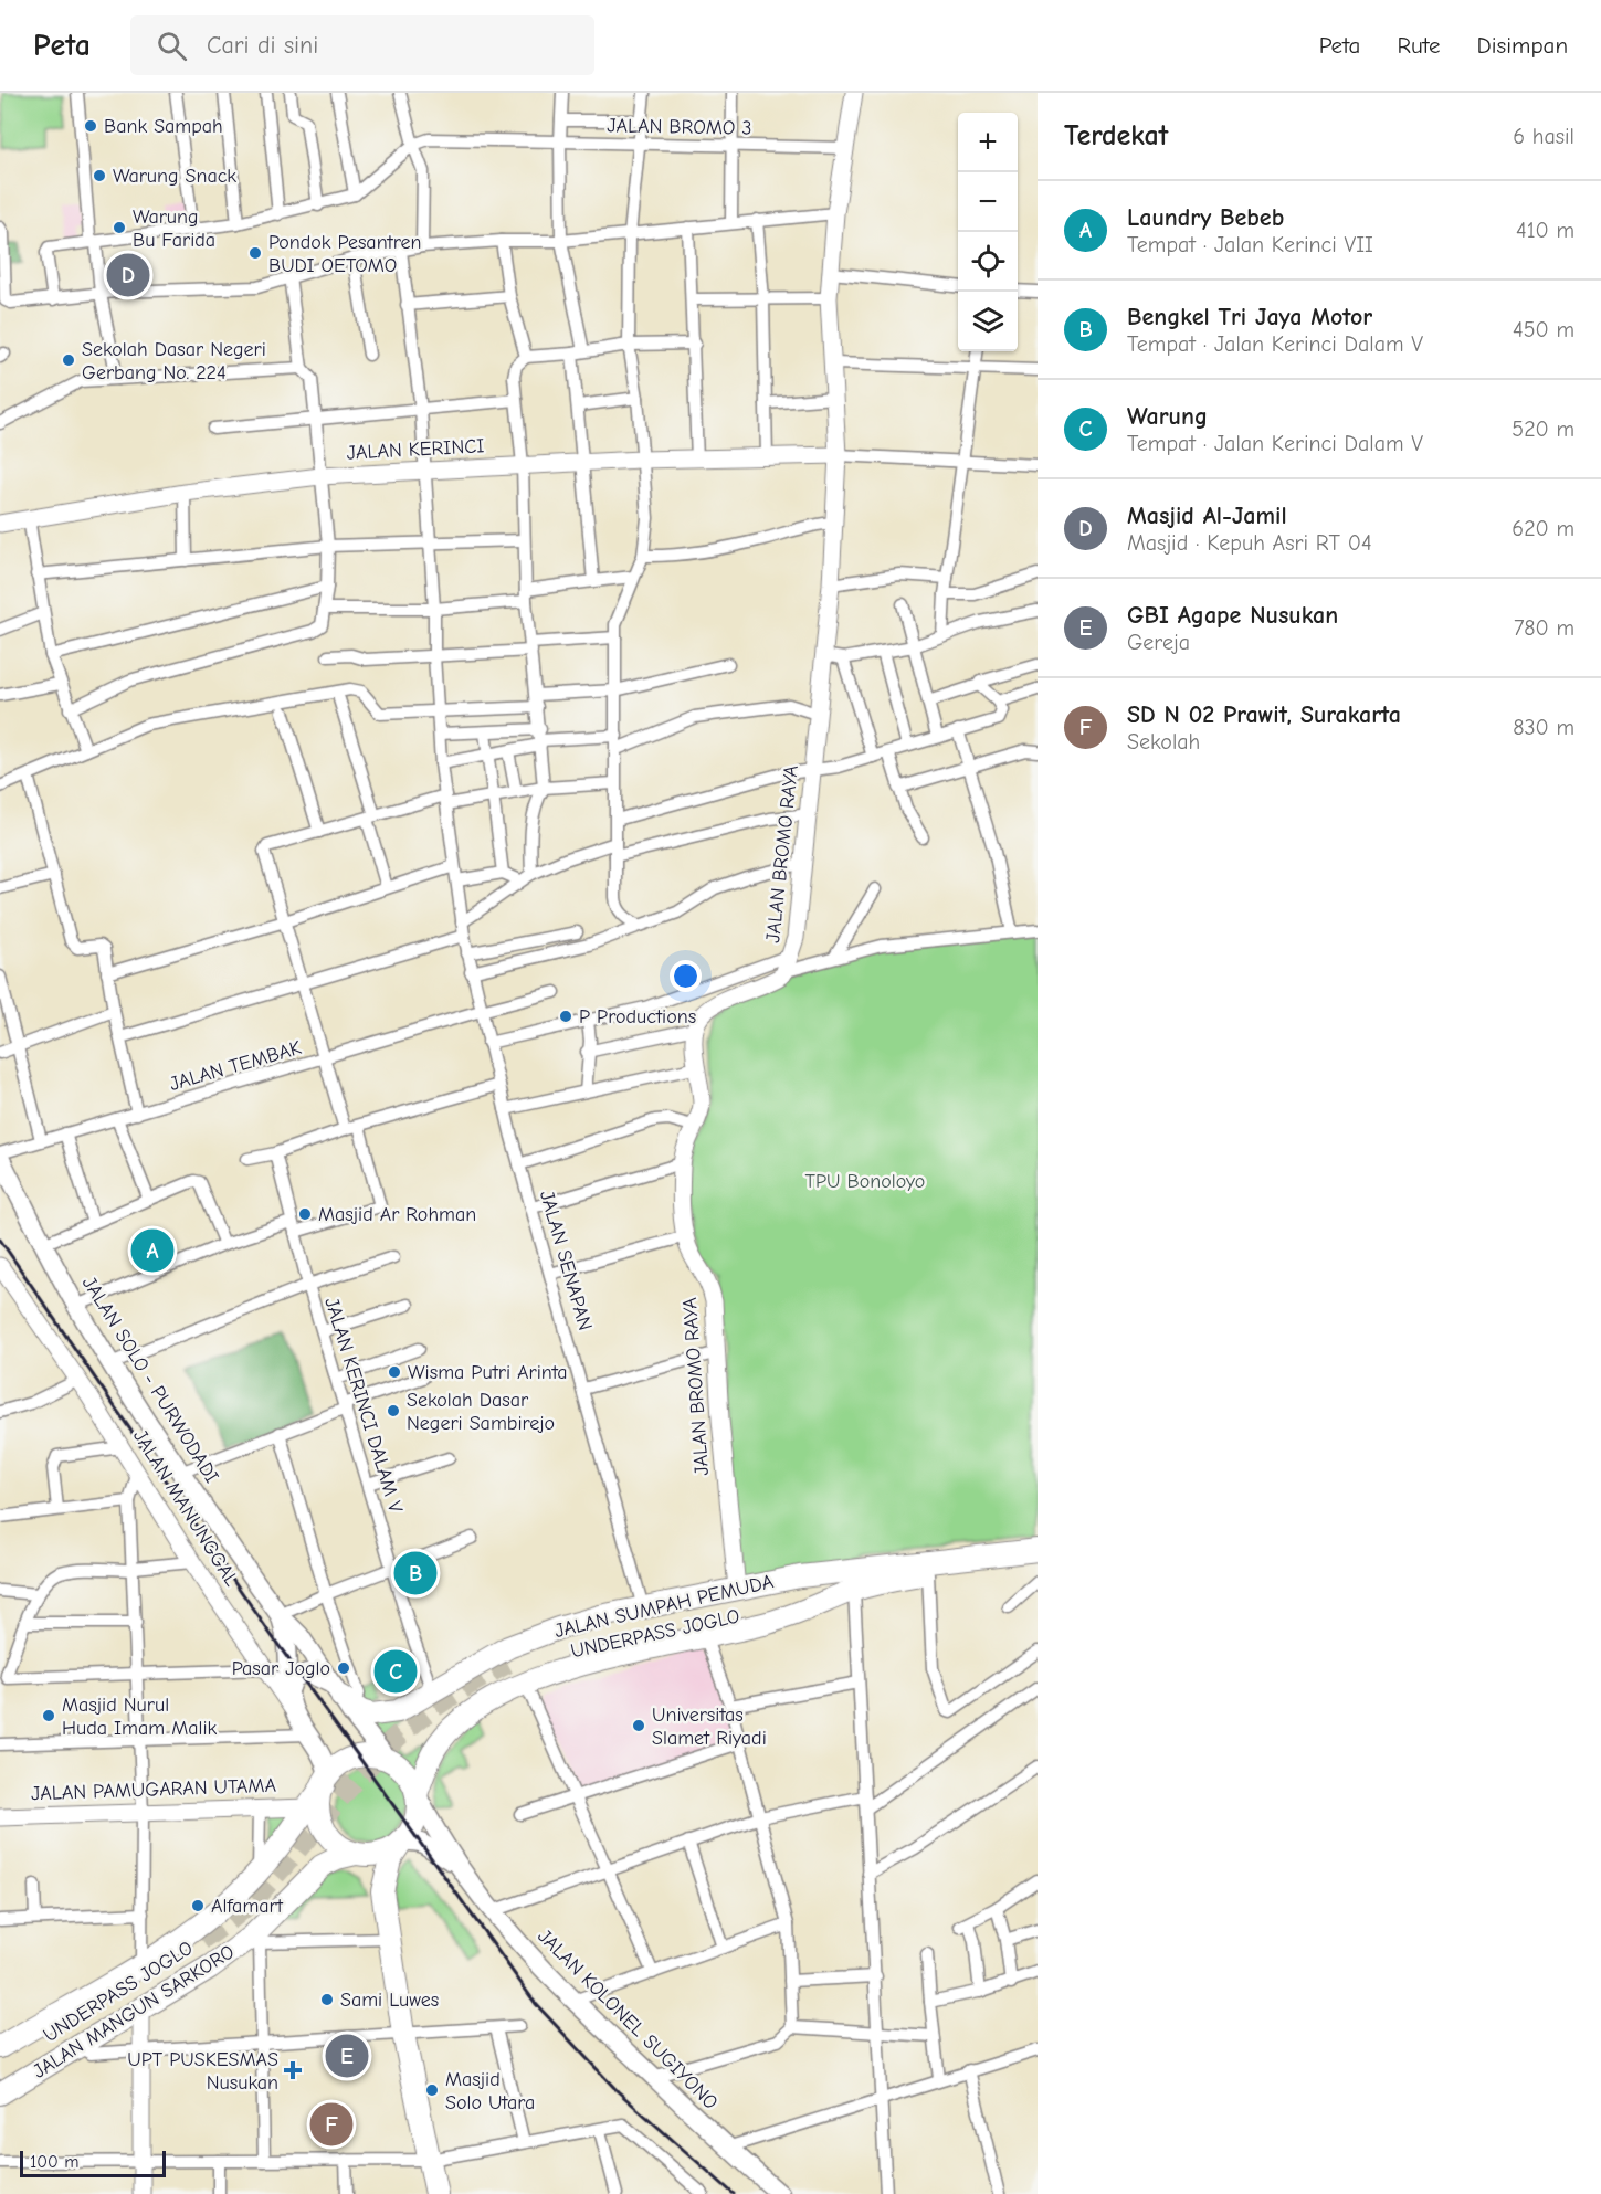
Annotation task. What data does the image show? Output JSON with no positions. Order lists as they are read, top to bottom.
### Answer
{
  "streets": {
    "highway": ["JALAN SUMPAH PEMUDA", "UNDERPASS JOGLO", "JALAN MANGUN SARKORO"],
    "main road": ["JALAN SOLO - PURWODADI", "JALAN MANUNGGAL", "JALAN KOLONEL SUGIYONO"],
    "street": [
      "JALAN BROMO 3",
      "JALAN KERINCI",
      "JALAN BROMO RAYA",
      "JALAN TEMBAK",
      "JALAN SENAPAN",
      "JALAN KERINCI DALAM V",
      "JALAN PAMUGARAN UTAMA"
    ]
  },
  "crossings": [
    ["JALAN BROMO 3", "JALAN BROMO RAYA"],
    ["JALAN KERINCI", "JALAN BROMO RAYA"],
    ["JALAN KERINCI", "JALAN SENAPAN"],
    ["JALAN BROMO RAYA", "JALAN SUMPAH PEMUDA"],
    ["JALAN TEMBAK", "JALAN SENAPAN"],
    ["JALAN TEMBAK", "JALAN SOLO - PURWODADI"],
    ["JALAN SENAPAN", "JALAN SUMPAH PEMUDA"],
    ["JALAN SOLO - PURWODADI", "JALAN MANUNGGAL"],
    ["JALAN SOLO - PURWODADI", "JALAN SUMPAH PEMUDA"],
    ["JALAN SOLO - PURWODADI", "JALAN MANGUN SARKORO"],
    ["JALAN SOLO - PURWODADI", "JALAN KOLONEL SUGIYONO"],
    ["JALAN KERINCI DALAM V", "JALAN SUMPAH PEMUDA"],
    ["JALAN MANUNGGAL", "JALAN SUMPAH PEMUDA"],
    ["JALAN MANUNGGAL", "JALAN MANGUN SARKORO"],
    ["JALAN MANUNGGAL", "JALAN KOLONEL SUGIYONO"],
    ["JALAN SUMPAH PEMUDA", "UNDERPASS JOGLO"],
    ["JALAN SUMPAH PEMUDA", "JALAN MANGUN SARKORO"],
    ["JALAN SUMPAH PEMUDA", "JALAN KOLONEL SUGIYONO"],
    ["JALAN PAMUGARAN UTAMA", "JALAN MANGUN SARKORO"],
    ["JALAN MANGUN SARKORO", "JALAN KOLONEL SUGIYONO"]
  ],
  "parks": ["TPU Bonoloyo"],
  "places": {
    "other": [
      "Bank Sampah",
      "Warung Snack",
      "Warung Bu Farida",
      "Pondok Pesantren BUDI OETOMO",
      "Sekolah Dasar Negeri Gerbang No. 224",
      "P Productions",
      "Masjid Ar Rohman",
      "Wisma Putri Arinta",
      "Sekolah Dasar Negeri Sambirejo",
      "Pasar Joglo",
      "Masjid Nurul Huda Imam Malik",
      "Universitas Slamet Riyadi",
      "Alfamart",
      "Sami Luwes",
      "Masjid Solo Utara"
    ],
    "health": ["UPT PUSKESMAS Nusukan"]
  },
  "scale_bar": "100 m",
  "page": {
    "header": "Peta",
    "search": "Cari di sini",
    "nav": ["Peta", "Rute", "Disimpan"],
    "heading": ["Terdekat", "6 hasil"],
    "map_buttons": ["+", "−"],
    "list": [
      {
        "mark": "A",
        "name": "Laundry Bebeb",
        "note": "Tempat · Jalan Kerinci VII",
        "value": "410 m"
      },
      {
        "mark": "B",
        "name": "Bengkel Tri Jaya Motor",
        "note": "Tempat · Jalan Kerinci Dalam V",
        "value": "450 m"
      },
      {
        "mark": "C",
        "name": "Warung",
        "note": "Tempat · Jalan Kerinci Dalam V",
        "value": "520 m"
      },
      {
        "mark": "D",
        "name": "Masjid Al-Jamil",
        "note": "Masjid · Kepuh Asri RT 04",
        "value": "620 m"
      },
      {
        "mark": "E",
        "name": "GBI Agape Nusukan",
        "note": "Gereja",
        "value": "780 m"
      },
      {
        "mark": "F",
        "name": "SD N 02 Prawit, Surakarta",
        "note": "Sekolah",
        "value": "830 m"
      }
    ],
    "pins": [
      "D",
      "A",
      "B",
      "C",
      "E",
      "F"
    ],
    "scale": "100 m"
  }
}
